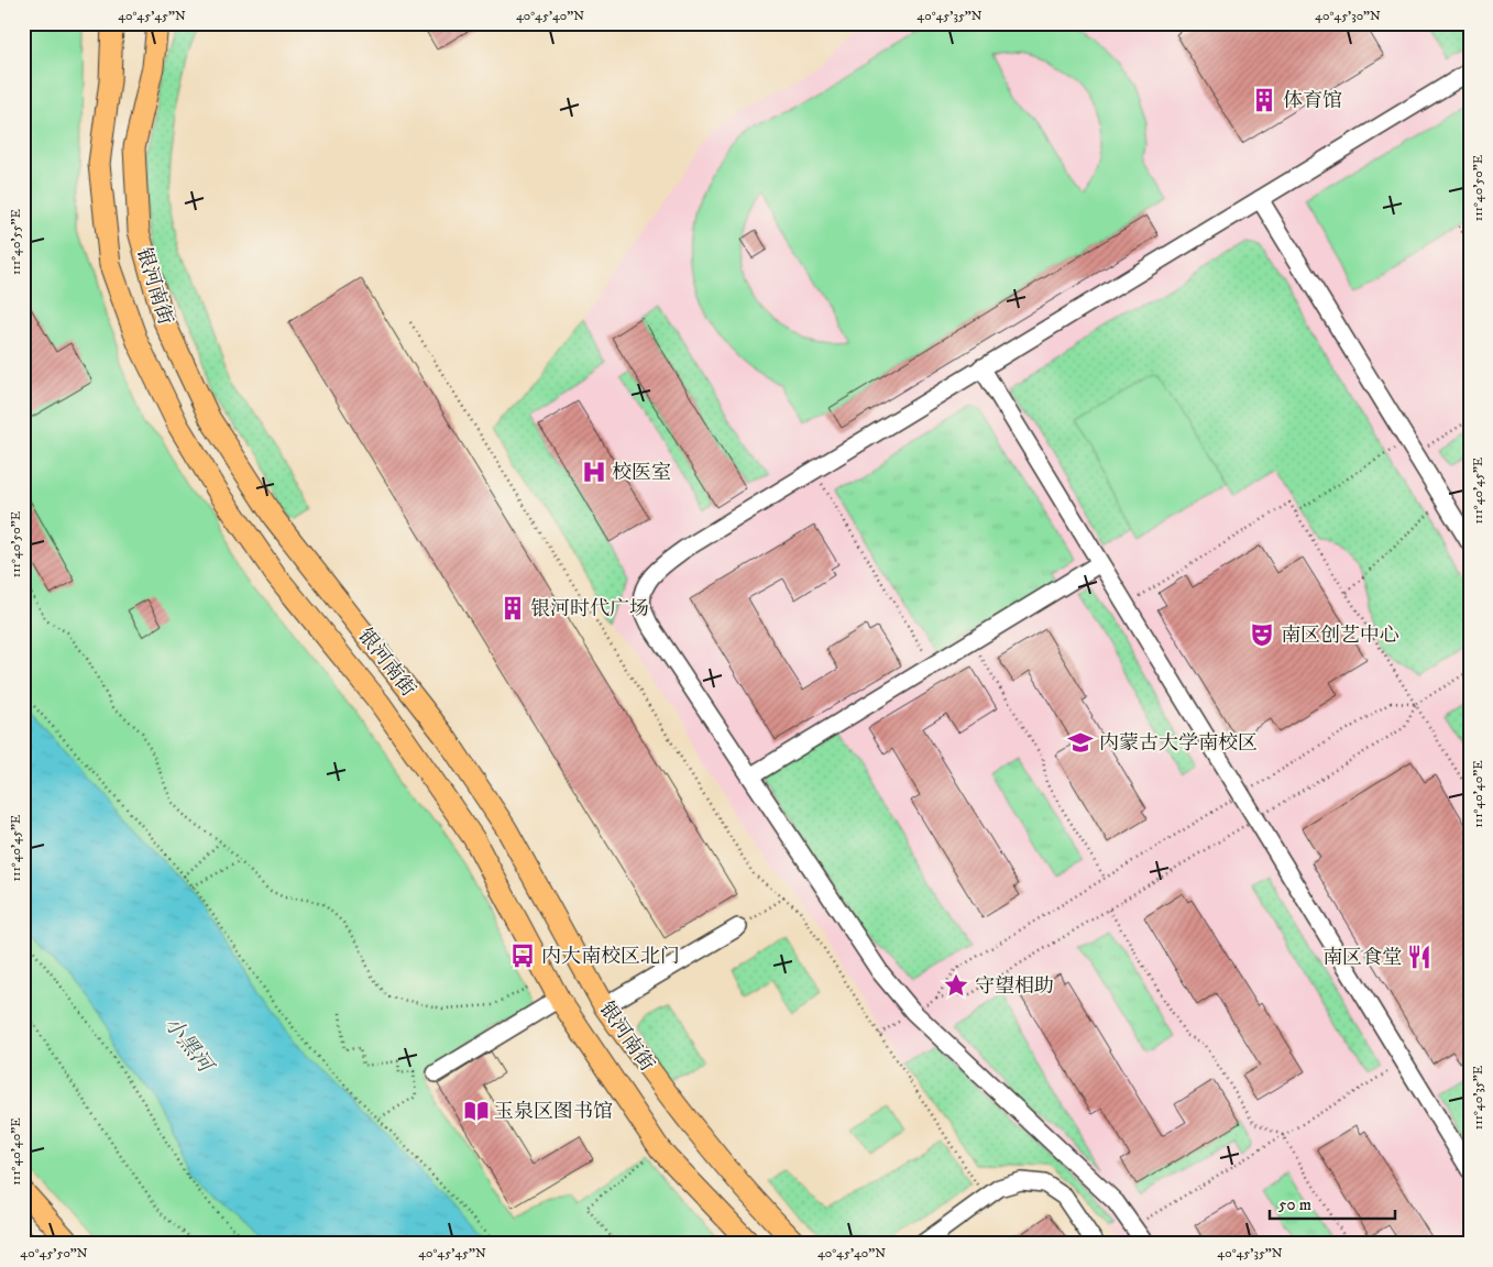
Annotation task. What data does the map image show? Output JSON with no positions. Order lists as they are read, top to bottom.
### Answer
{
  "streets": {
    "main road": ["银河南街"]
  },
  "water": ["小黑河"],
  "places": {
    "building": ["体育馆", "银河时代广场"],
    "hospital": ["校医室"],
    "theatre": ["南区创艺中心"],
    "school or university": ["内蒙古大学南校区"],
    "bus stop": ["内大南校区北门"],
    "restaurant": ["南区食堂"],
    "place": ["守望相助"],
    "library": ["玉泉区图书馆"]
  },
  "scale_bar": "50 m",
  "coordinates": [
    "40°45'45\"N",
    "40°45'40\"N",
    "40°45'35\"N",
    "40°45'30\"N",
    "111°40'50\"E",
    "111°40'55\"E",
    "111°40'45\"E",
    "111°40'40\"E",
    "111°40'35\"E",
    "40°45'50\"N"
  ]
}
